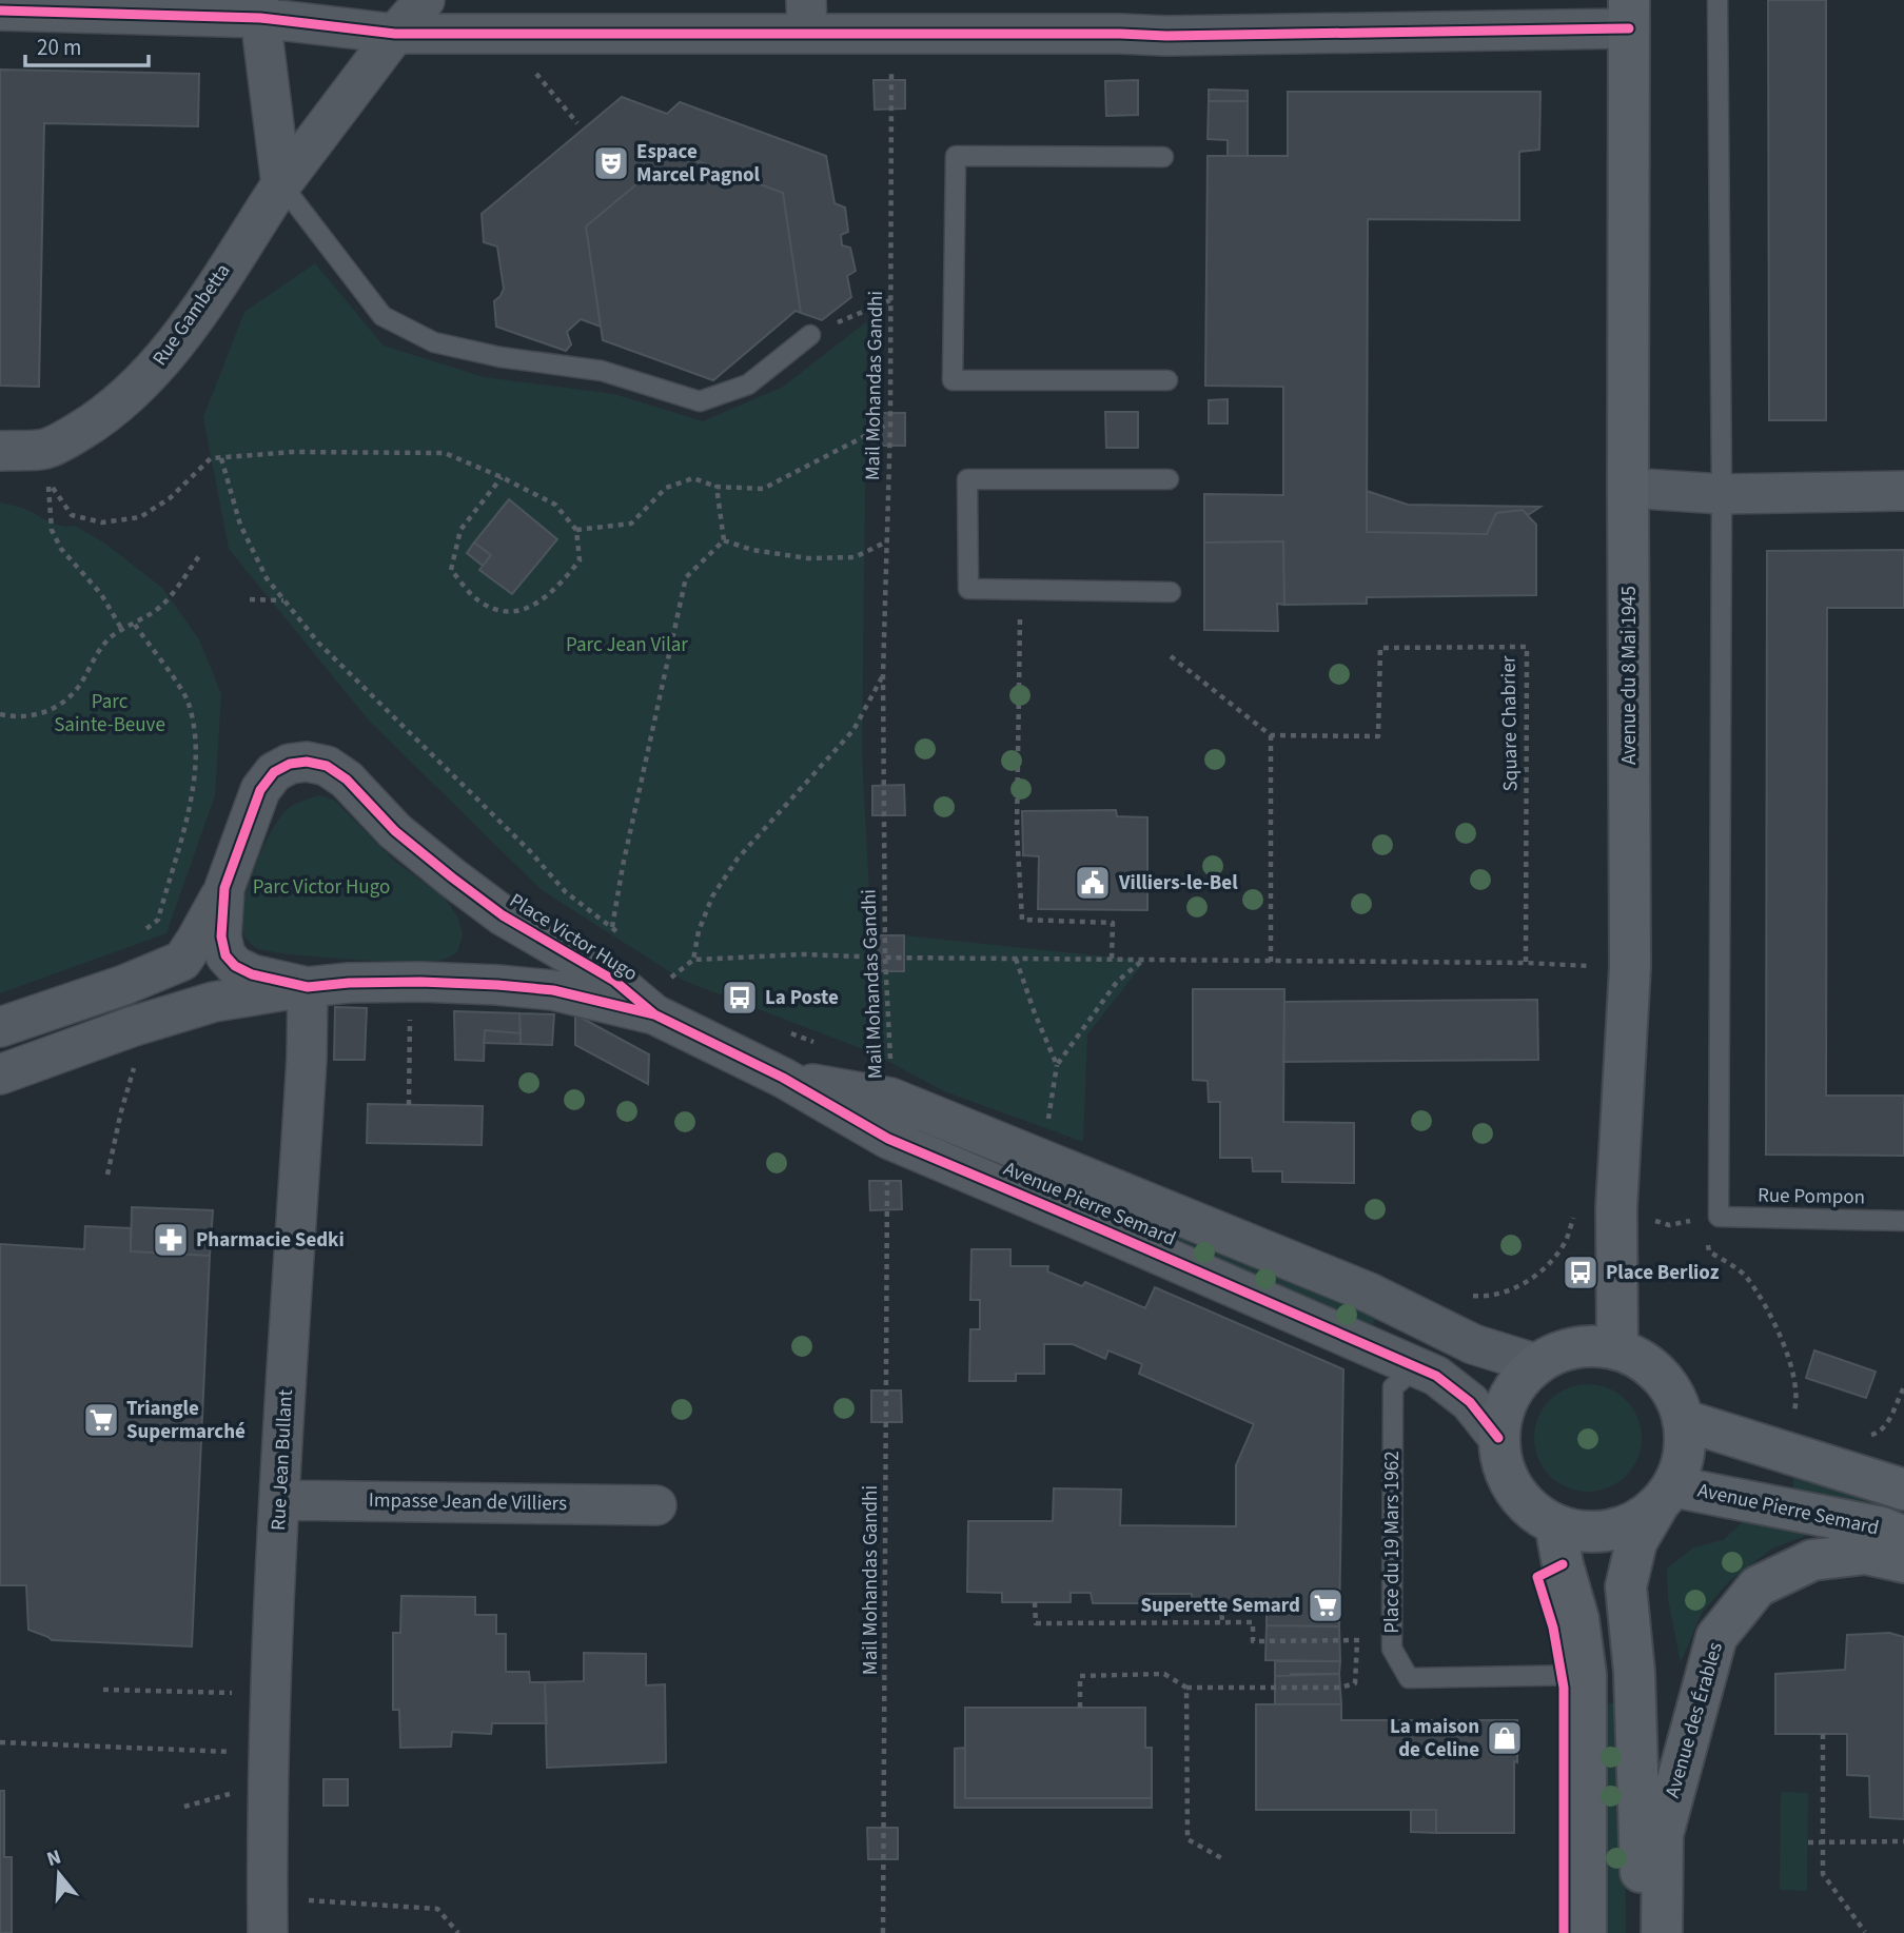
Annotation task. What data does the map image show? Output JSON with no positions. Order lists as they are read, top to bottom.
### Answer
{
  "streets": {
    "main road": ["Avenue du 8 Mai 1945", "Avenue Pierre Semard", "Avenue des Érables"],
    "street": [
      "Rue Gambetta",
      "Place Victor Hugo",
      "Rue Jean Bullant",
      "Impasse Jean de Villiers"
    ],
    "lane": ["Rue Pompon", "Place du 19 Mars 1962"],
    "path": ["Mail Mohandas Gandhi", "Square Chabrier"]
  },
  "crossings": [
    ["Mail Mohandas Gandhi", "Avenue Pierre Semard"],
    ["Avenue du 8 Mai 1945", "Avenue Pierre Semard"],
    ["Avenue du 8 Mai 1945", "Avenue des Érables"],
    ["Place Victor Hugo", "Avenue Pierre Semard"],
    ["Place Victor Hugo", "Rue Jean Bullant"],
    ["Avenue Pierre Semard", "Place du 19 Mars 1962"],
    ["Avenue Pierre Semard", "Avenue des Érables"],
    ["Rue Jean Bullant", "Impasse Jean de Villiers"]
  ],
  "parks": ["Parc Jean Vilar", "Parc Sainte-Beuve", "Parc Victor Hugo"],
  "places": {
    "theatre": ["Espace Marcel Pagnol"],
    "public building": ["Villiers-le-Bel"],
    "bus stop": ["La Poste", "Place Berlioz"],
    "pharmacy": ["Pharmacie Sedki"],
    "supermarket": ["Triangle Supermarché", "Superette Semard"],
    "shop": ["La maison de Celine"]
  },
  "scale_bar": "20 m",
  "north": "top"
}
